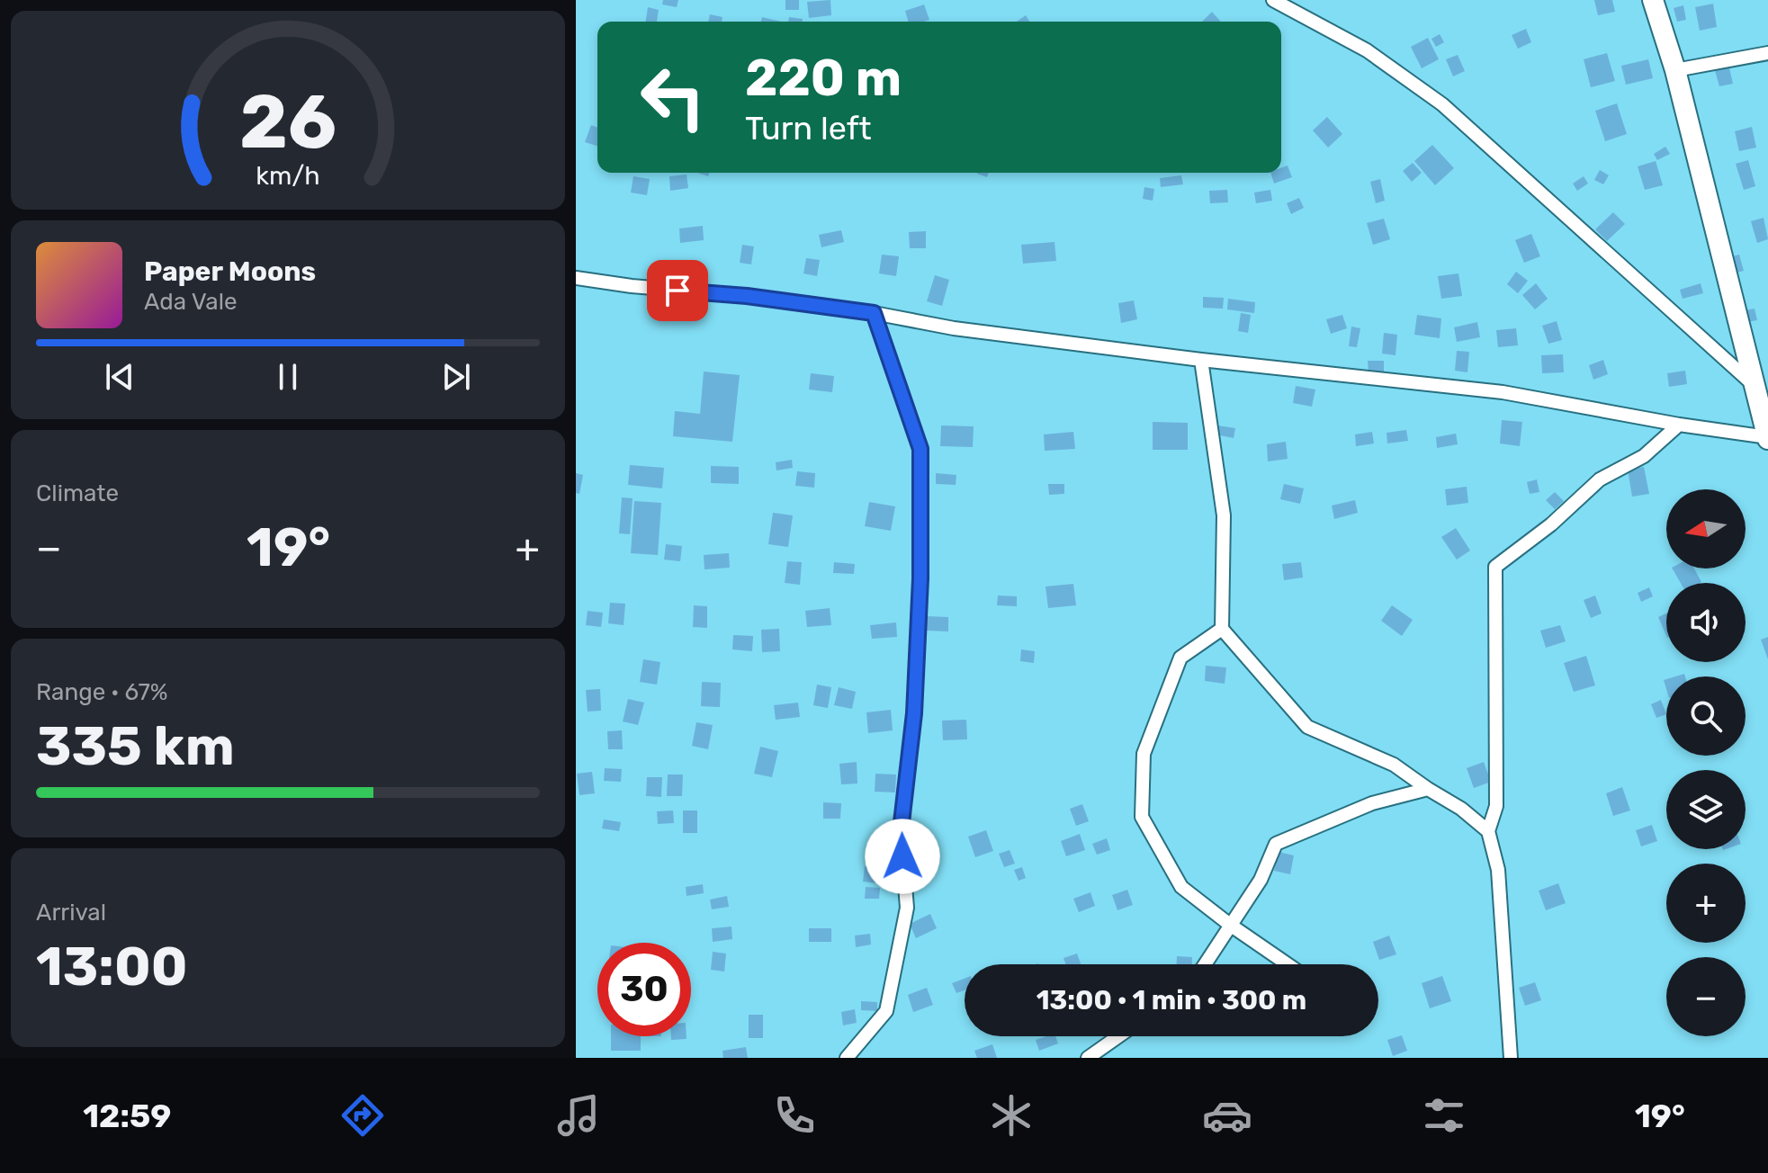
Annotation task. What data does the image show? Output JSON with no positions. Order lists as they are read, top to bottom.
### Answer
{
  "north": "left",
  "page": {
    "turn": ["220 m", "Turn left"],
    "song": ["Paper Moons", "Ada Vale"],
    "tile": [
      "Climate",
      ["Range · 67%", "335 km"],
      ["Arrival", "13:00"]
    ],
    "map_buttons": ["+", "−"],
    "heat": ["−", "19°", "+"],
    "limit": "30",
    "trip": "13:00 · 1 min · 300 m",
    "tabs": ["12:59", "19°"],
    "gauge": ["26", "km/h"]
  }
}
